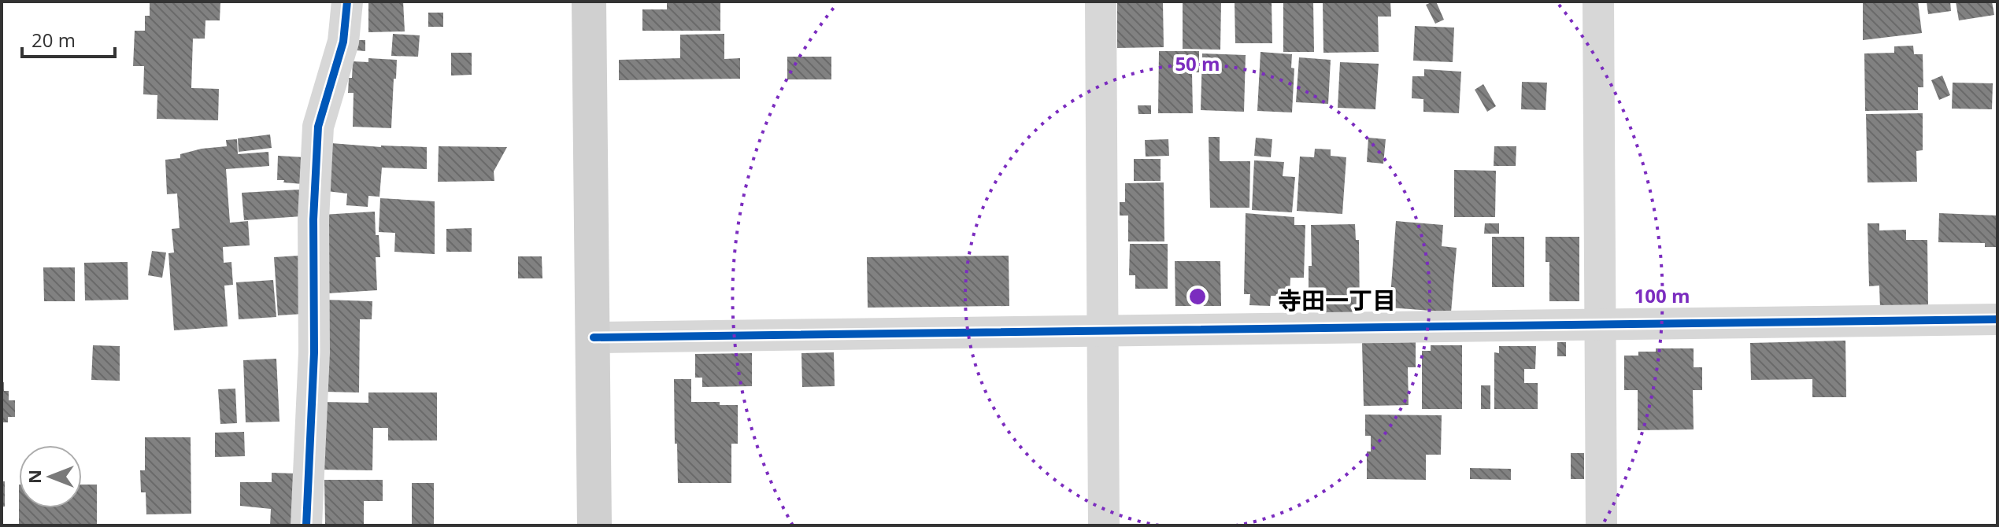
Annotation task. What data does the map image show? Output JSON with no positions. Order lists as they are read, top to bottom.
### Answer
{
  "districts": ["寺田一丁目"],
  "scale_bar": "20 m",
  "north": "left",
  "rings": ["50 m", "100 m"]
}
